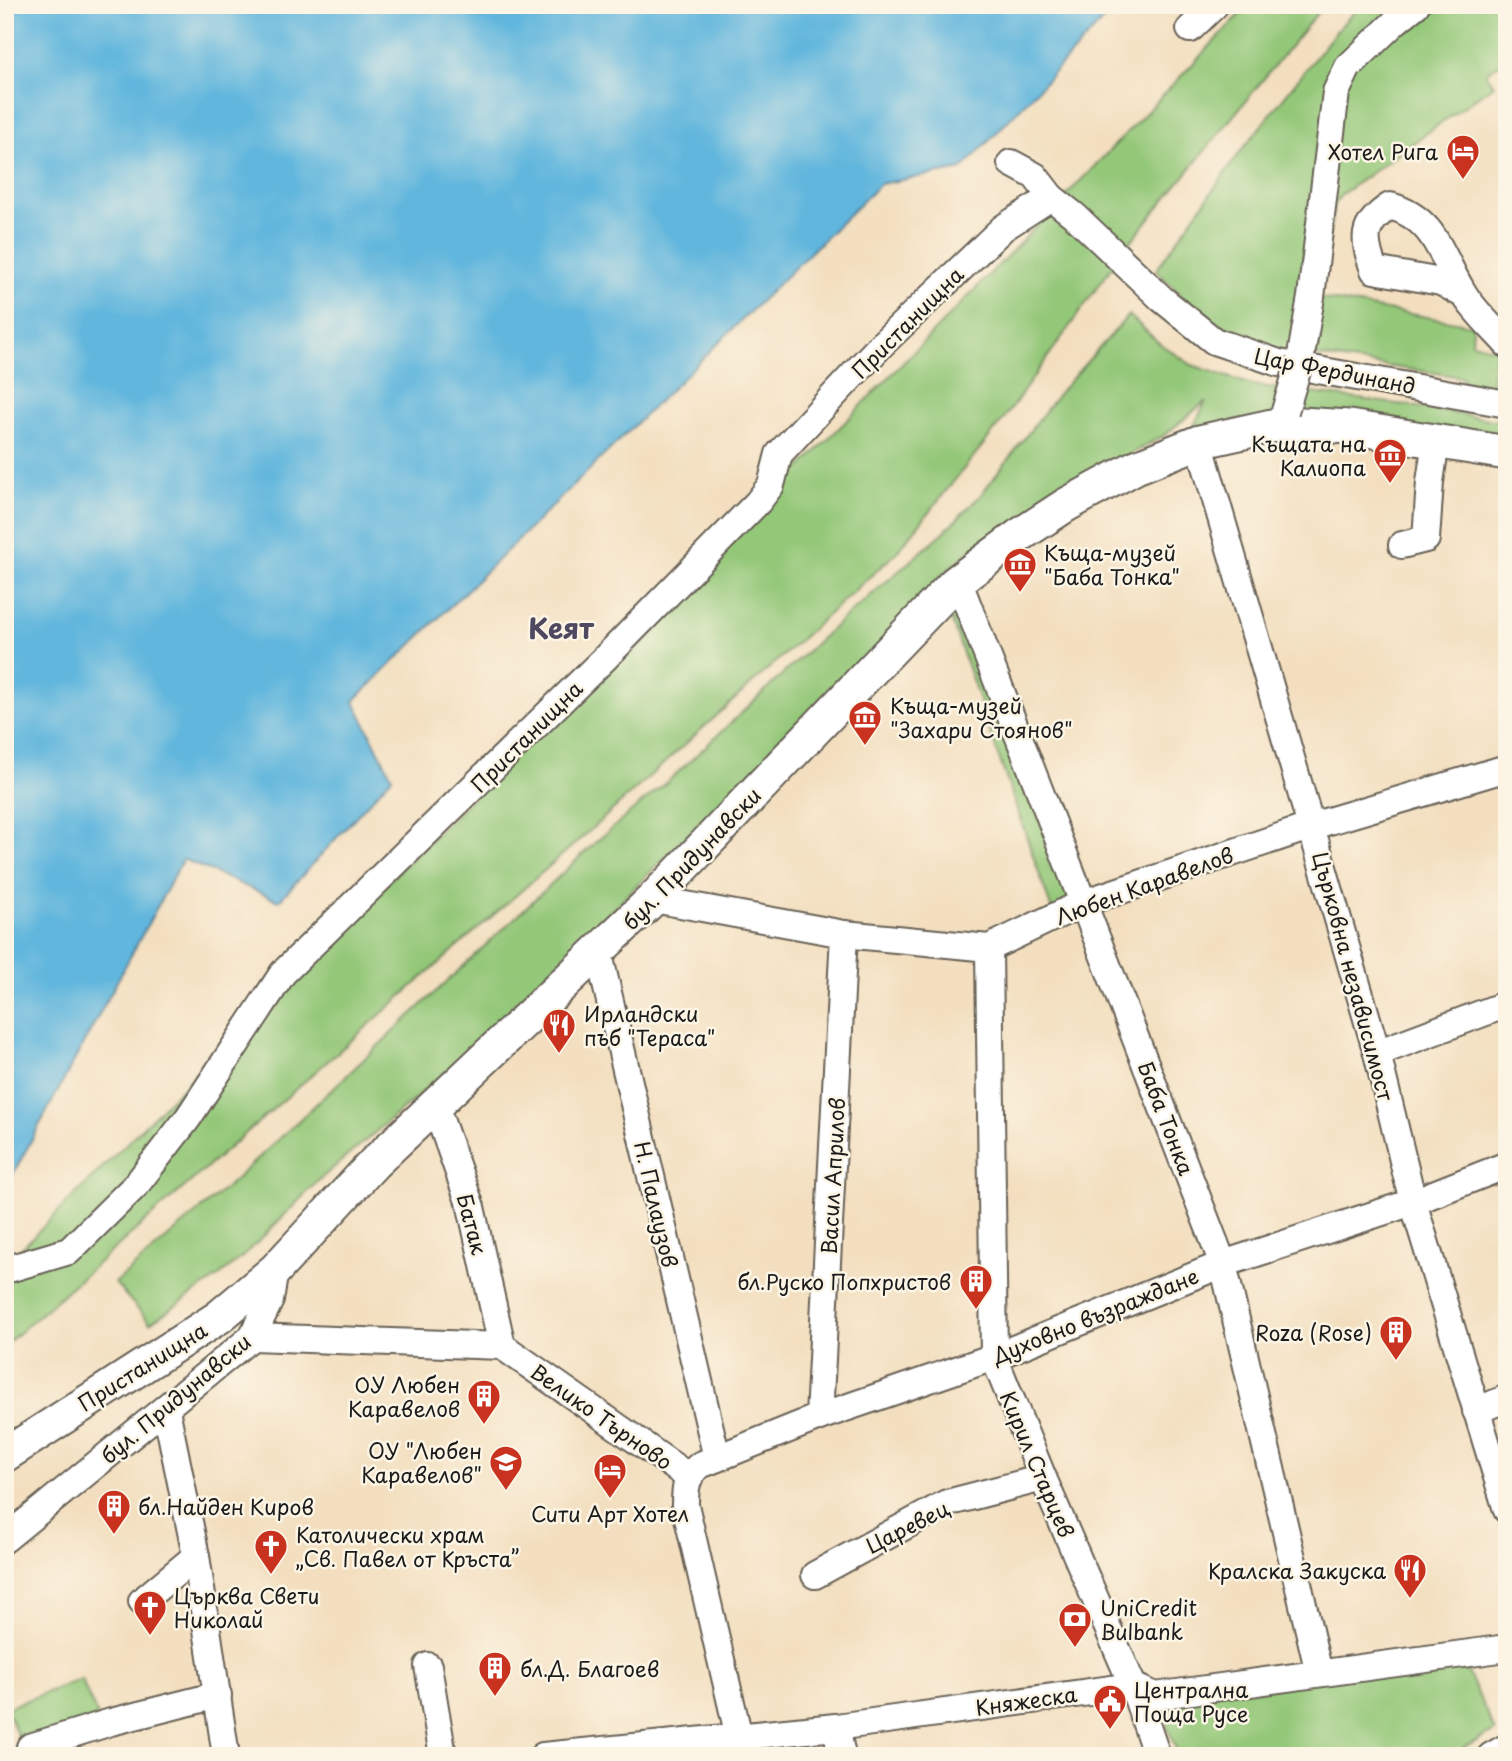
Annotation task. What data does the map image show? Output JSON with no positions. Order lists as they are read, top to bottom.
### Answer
{
  "streets": {
    "main road": ["Пристанищна", "бул. Придунавски"],
    "street": [
      "Цар Фердинанд",
      "Любен Каравелов",
      "Църковна независимост",
      "Баба Тонка",
      "Васил Априлов",
      "Н. Палаузов",
      "Батак",
      "Духовно възраждане",
      "Велико Търново",
      "Кирил Старцев",
      "Царевец",
      "Княжеска"
    ]
  },
  "crossings": [
    ["Пристанищна", "Цар Фердинанд"],
    ["Пристанищна", "бул. Придунавски"],
    ["бул. Придунавски", "Църковна независимост"],
    ["бул. Придунавски", "Баба Тонка"],
    ["бул. Придунавски", "Н. Палаузов"],
    ["бул. Придунавски", "Батак"],
    ["Любен Каравелов", "Църковна независимост"],
    ["Любен Каравелов", "Баба Тонка"],
    ["Любен Каравелов", "Кирил Старцев"],
    ["Църковна независимост", "Духовно възраждане"],
    ["Баба Тонка", "Духовно възраждане"],
    ["Баба Тонка", "Княжеска"],
    ["Васил Априлов", "Духовно възраждане"],
    ["Н. Палаузов", "Духовно възраждане"],
    ["Батак", "Велико Търново"],
    ["Духовно възраждане", "Велико Търново"],
    ["Духовно възраждане", "Кирил Старцев"],
    ["Велико Търново", "Княжеска"],
    ["Кирил Старцев", "Царевец"],
    ["Кирил Старцев", "Княжеска"]
  ],
  "districts": ["Кеят"],
  "places": {
    "hotel": ["Хотел Рига", "Сити Арт Хотел"],
    "museum": ["Къщата на Калиопа", "Къща-музей \"Баба Тонка\"", "Къща-музей \"Захари Стоянов\""],
    "restaurant": ["Ирландски пъб \"Тераса\"", "Кралска Закуска"],
    "building": [
      "бл.Руско Попхристов",
      "Roza (Rose)",
      "ОУ Любен Каравелов",
      "бл.Найден Киров",
      "бл.Д. Благоев"
    ],
    "school or university": ["ОУ \"Любен Каравелов\""],
    "church": ["Католически храм „Св. Павел от Кръста”", "Църква Свети Николай"],
    "bank": ["UniCredit Bulbank"],
    "public building": ["Централна Поща Русе"]
  }
}
